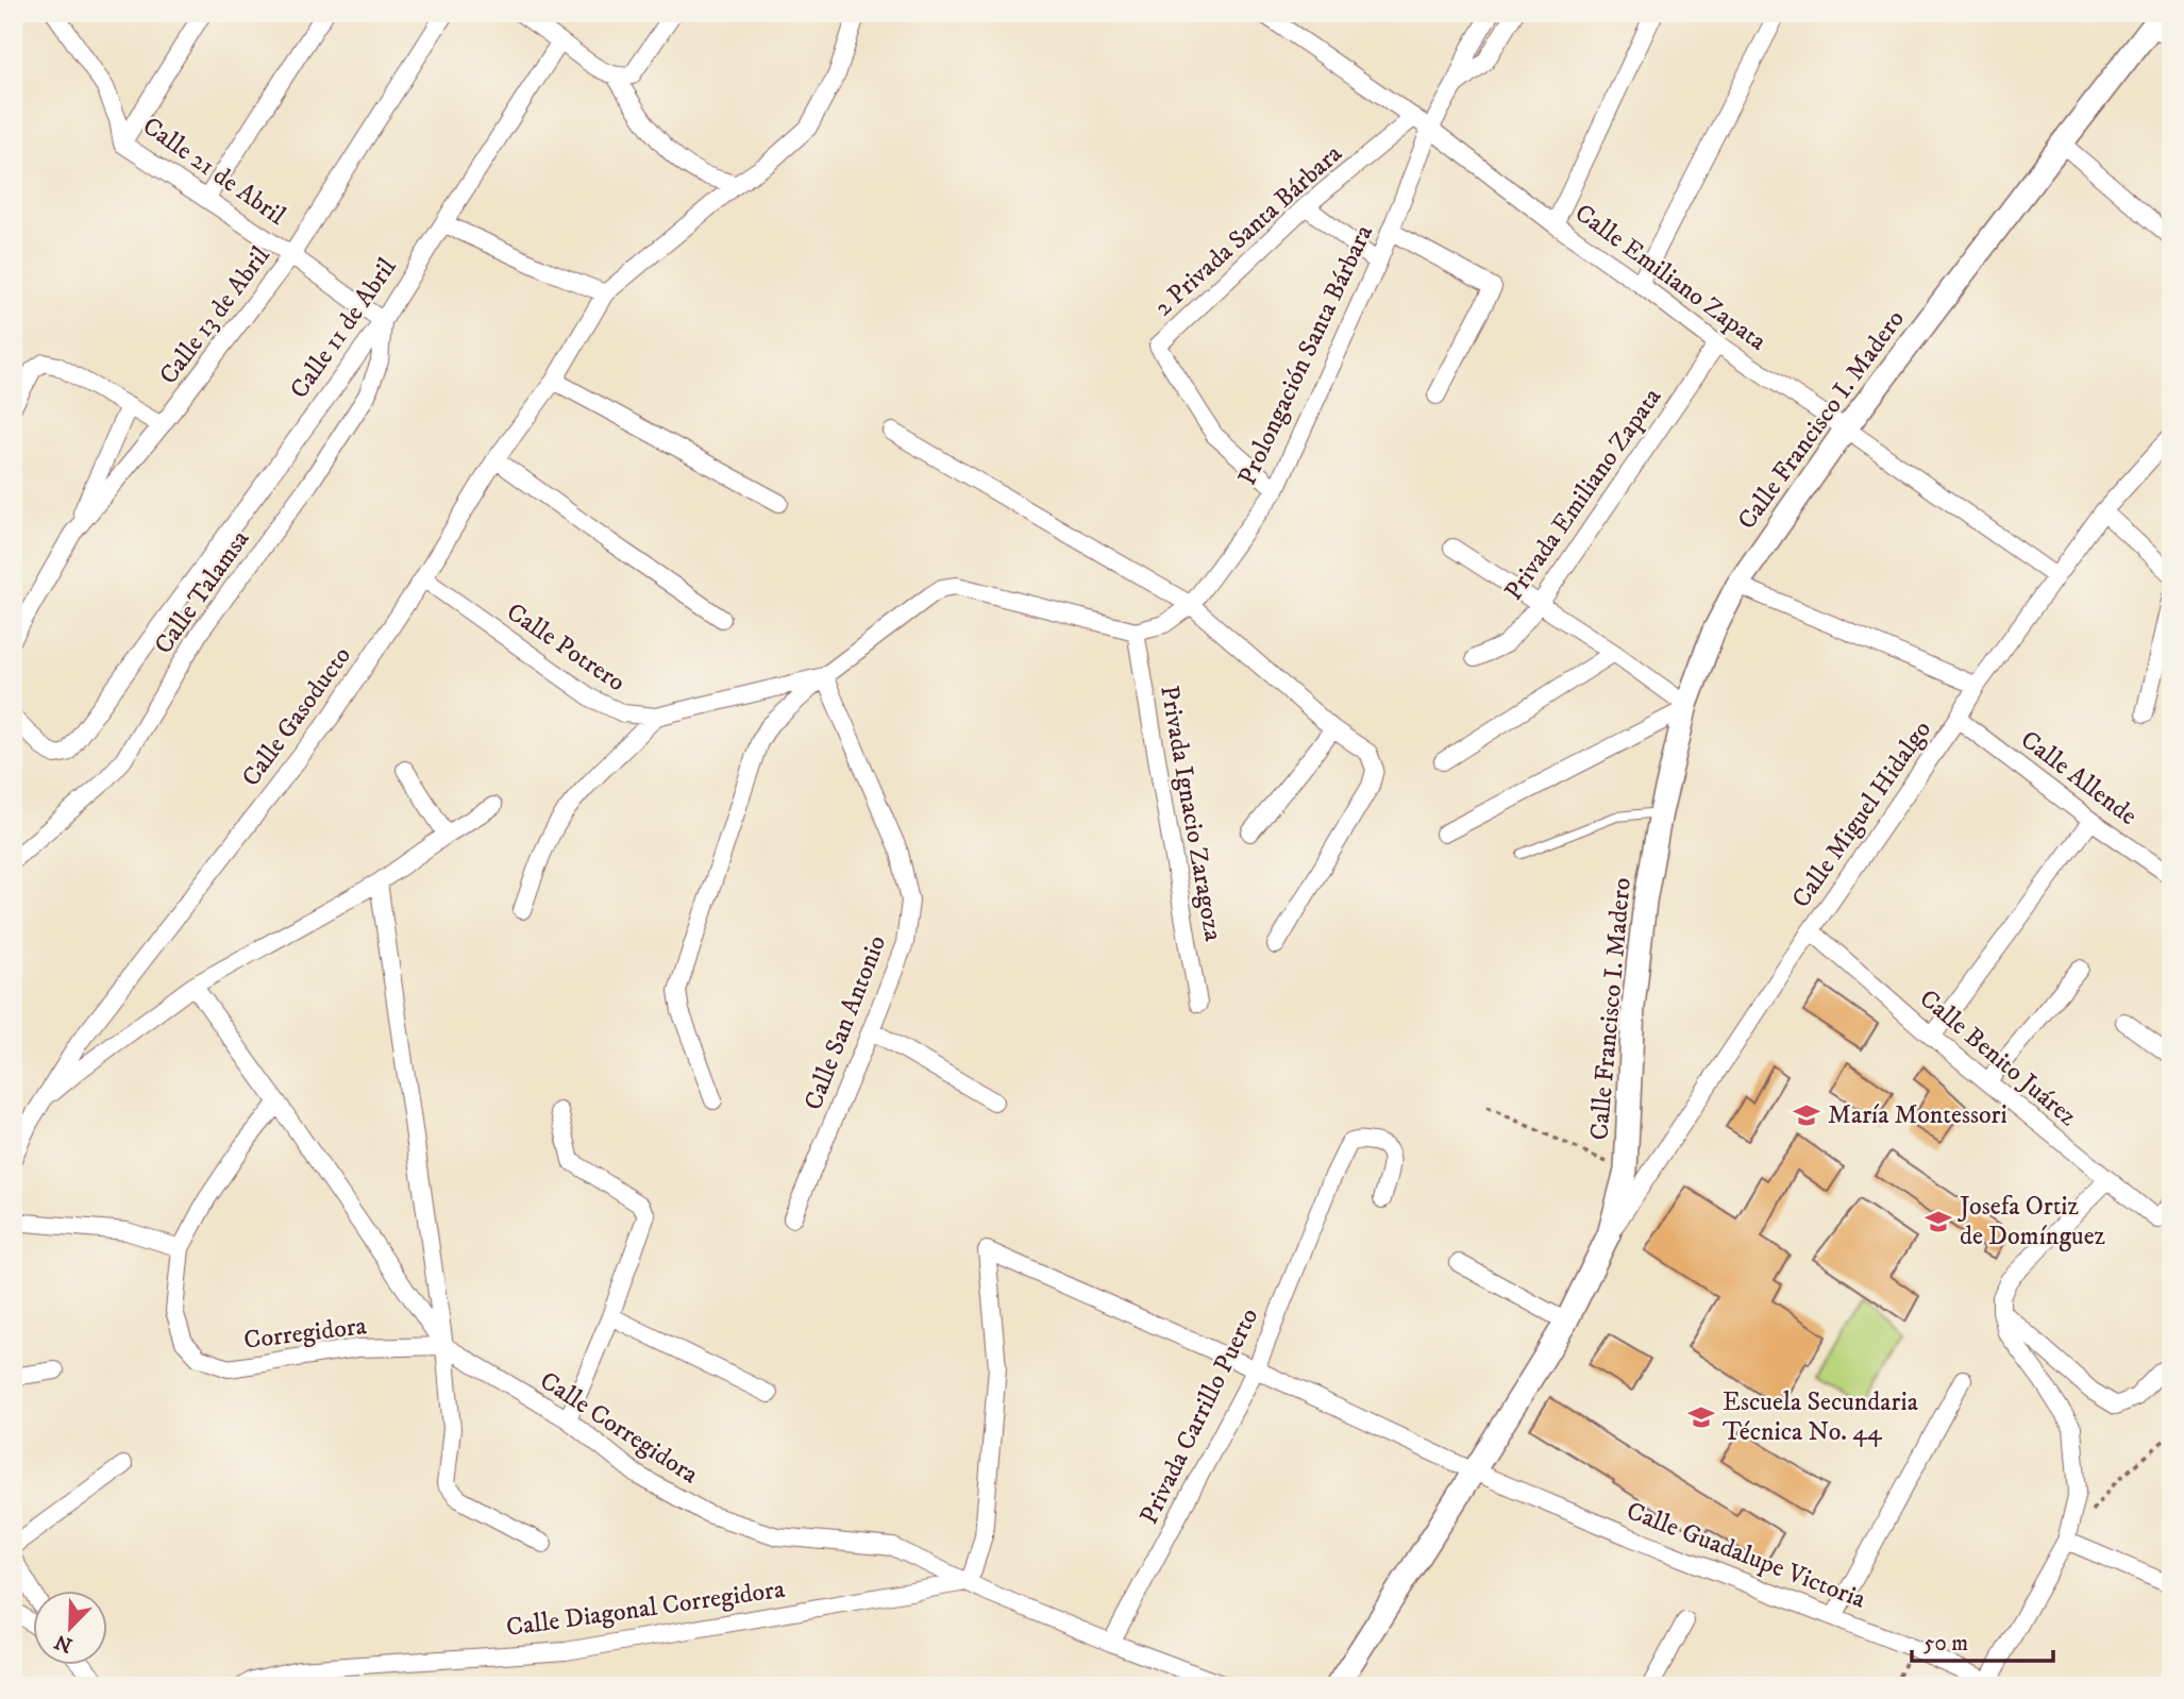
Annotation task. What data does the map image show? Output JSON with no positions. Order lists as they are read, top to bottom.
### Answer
{
  "streets": {
    "street": [
      "Calle 21 de Abril",
      "2 Privada Santa Bárbara",
      "Calle Emiliano Zapata",
      "Calle 13 de Abril",
      "Calle 11 de Abril",
      "Prolongación Santa Bárbara",
      "Calle Francisco I. Madero",
      "Privada Emiliano Zapata",
      "Calle Talamsa",
      "Calle Potrero",
      "Calle Gasoducto",
      "Calle Allende",
      "Privada Ignacio Zaragoza",
      "Calle Miguel Hidalgo",
      "Calle San Antonio",
      "Calle Benito Juárez",
      "Corregidora",
      "Privada Carrillo Puerto",
      "Calle Corregidora",
      "Calle Guadalupe Victoria",
      "Calle Diagonal Corregidora"
    ]
  },
  "crossings": [
    ["Calle 21 de Abril", "Calle 13 de Abril"],
    ["Calle 21 de Abril", "Calle 11 de Abril"],
    ["Calle 21 de Abril", "Calle Talamsa"],
    ["2 Privada Santa Bárbara", "Calle Emiliano Zapata"],
    ["2 Privada Santa Bárbara", "Prolongación Santa Bárbara"],
    ["Calle Emiliano Zapata", "Prolongación Santa Bárbara"],
    ["Calle Emiliano Zapata", "Calle Francisco I. Madero"],
    ["Calle Emiliano Zapata", "Privada Emiliano Zapata"],
    ["Calle Emiliano Zapata", "Calle Miguel Hidalgo"],
    ["Calle 11 de Abril", "Calle Talamsa"],
    ["Prolongación Santa Bárbara", "Privada Ignacio Zaragoza"],
    ["Calle Francisco I. Madero", "Calle Miguel Hidalgo"],
    ["Calle Francisco I. Madero", "Calle Guadalupe Victoria"],
    ["Calle Potrero", "Calle Gasoducto"],
    ["Calle Potrero", "Calle San Antonio"],
    ["Calle Allende", "Calle Miguel Hidalgo"],
    ["Calle Miguel Hidalgo", "Calle Benito Juárez"],
    ["Corregidora", "Calle Corregidora"],
    ["Privada Carrillo Puerto", "Calle Corregidora"],
    ["Privada Carrillo Puerto", "Calle Guadalupe Victoria"],
    ["Calle Corregidora", "Calle Guadalupe Victoria"],
    ["Calle Corregidora", "Calle Diagonal Corregidora"],
    ["Calle Guadalupe Victoria", "Calle Diagonal Corregidora"]
  ],
  "places": {
    "school or university": ["María Montessori", "Josefa Ortiz de Domínguez", "Escuela Secundaria Técnica No. 44"]
  },
  "scale_bar": "50 m",
  "north": "bottom left"
}
